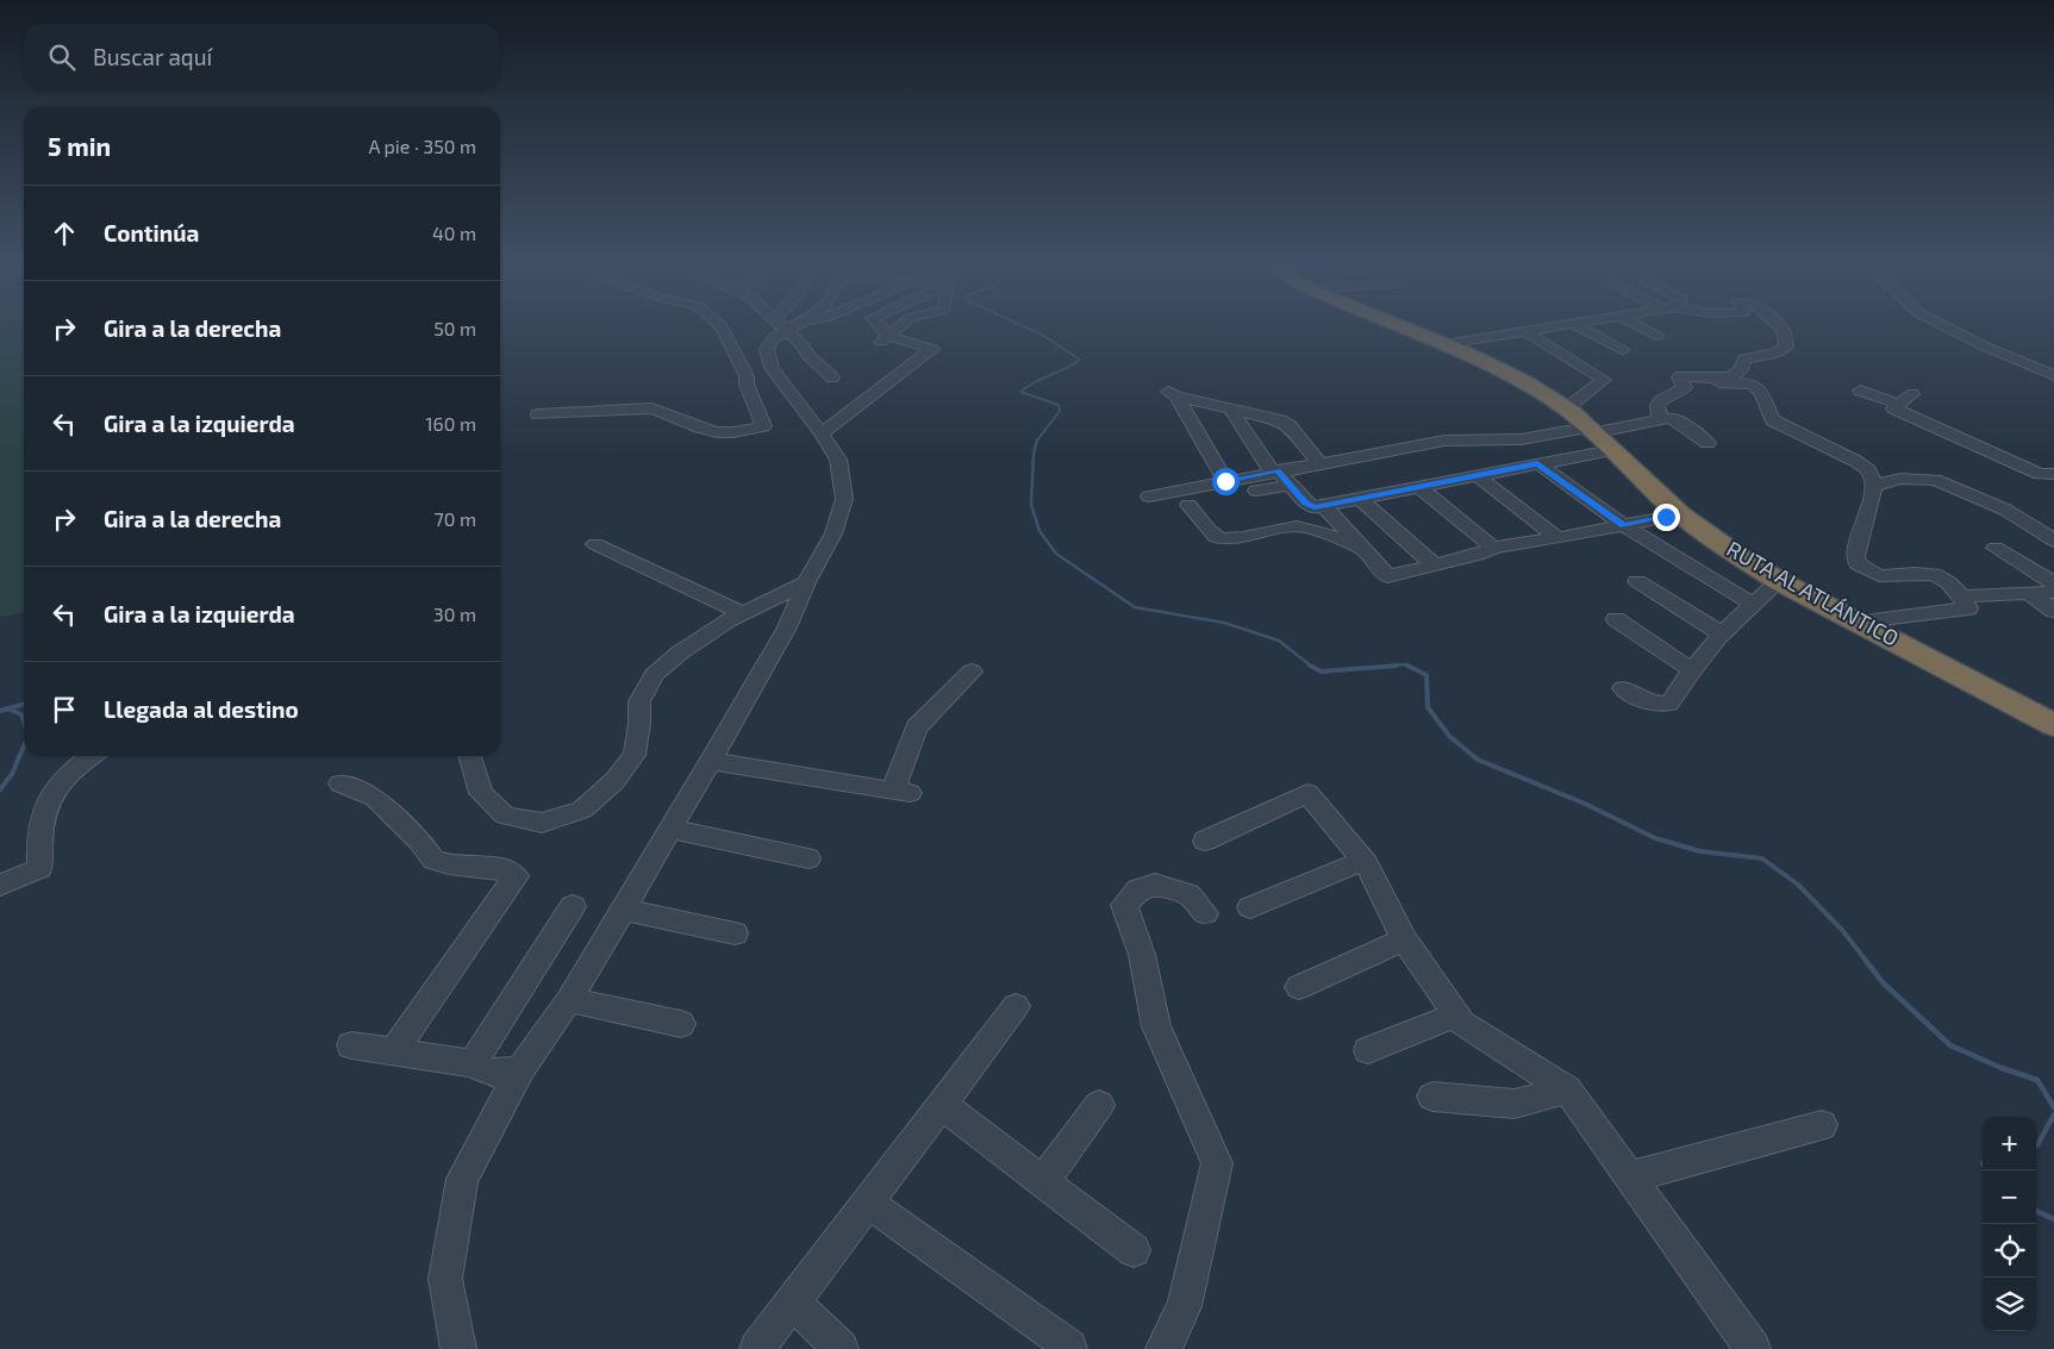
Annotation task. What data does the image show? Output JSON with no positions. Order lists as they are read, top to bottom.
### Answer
{
  "streets": {
    "highway": ["RUTA AL ATLÁNTICO"]
  },
  "page": {
    "search": "Buscar aquí",
    "heading": ["5 min", "A pie · 350 m"],
    "list": [
      ["Continúa", "40 m"],
      ["Gira a la derecha", "50 m"],
      ["Gira a la izquierda", "160 m"],
      ["Gira a la derecha", "70 m"],
      ["Gira a la izquierda", "30 m"],
      "Llegada al destino"
    ],
    "map_buttons": ["+", "−"]
  }
}
